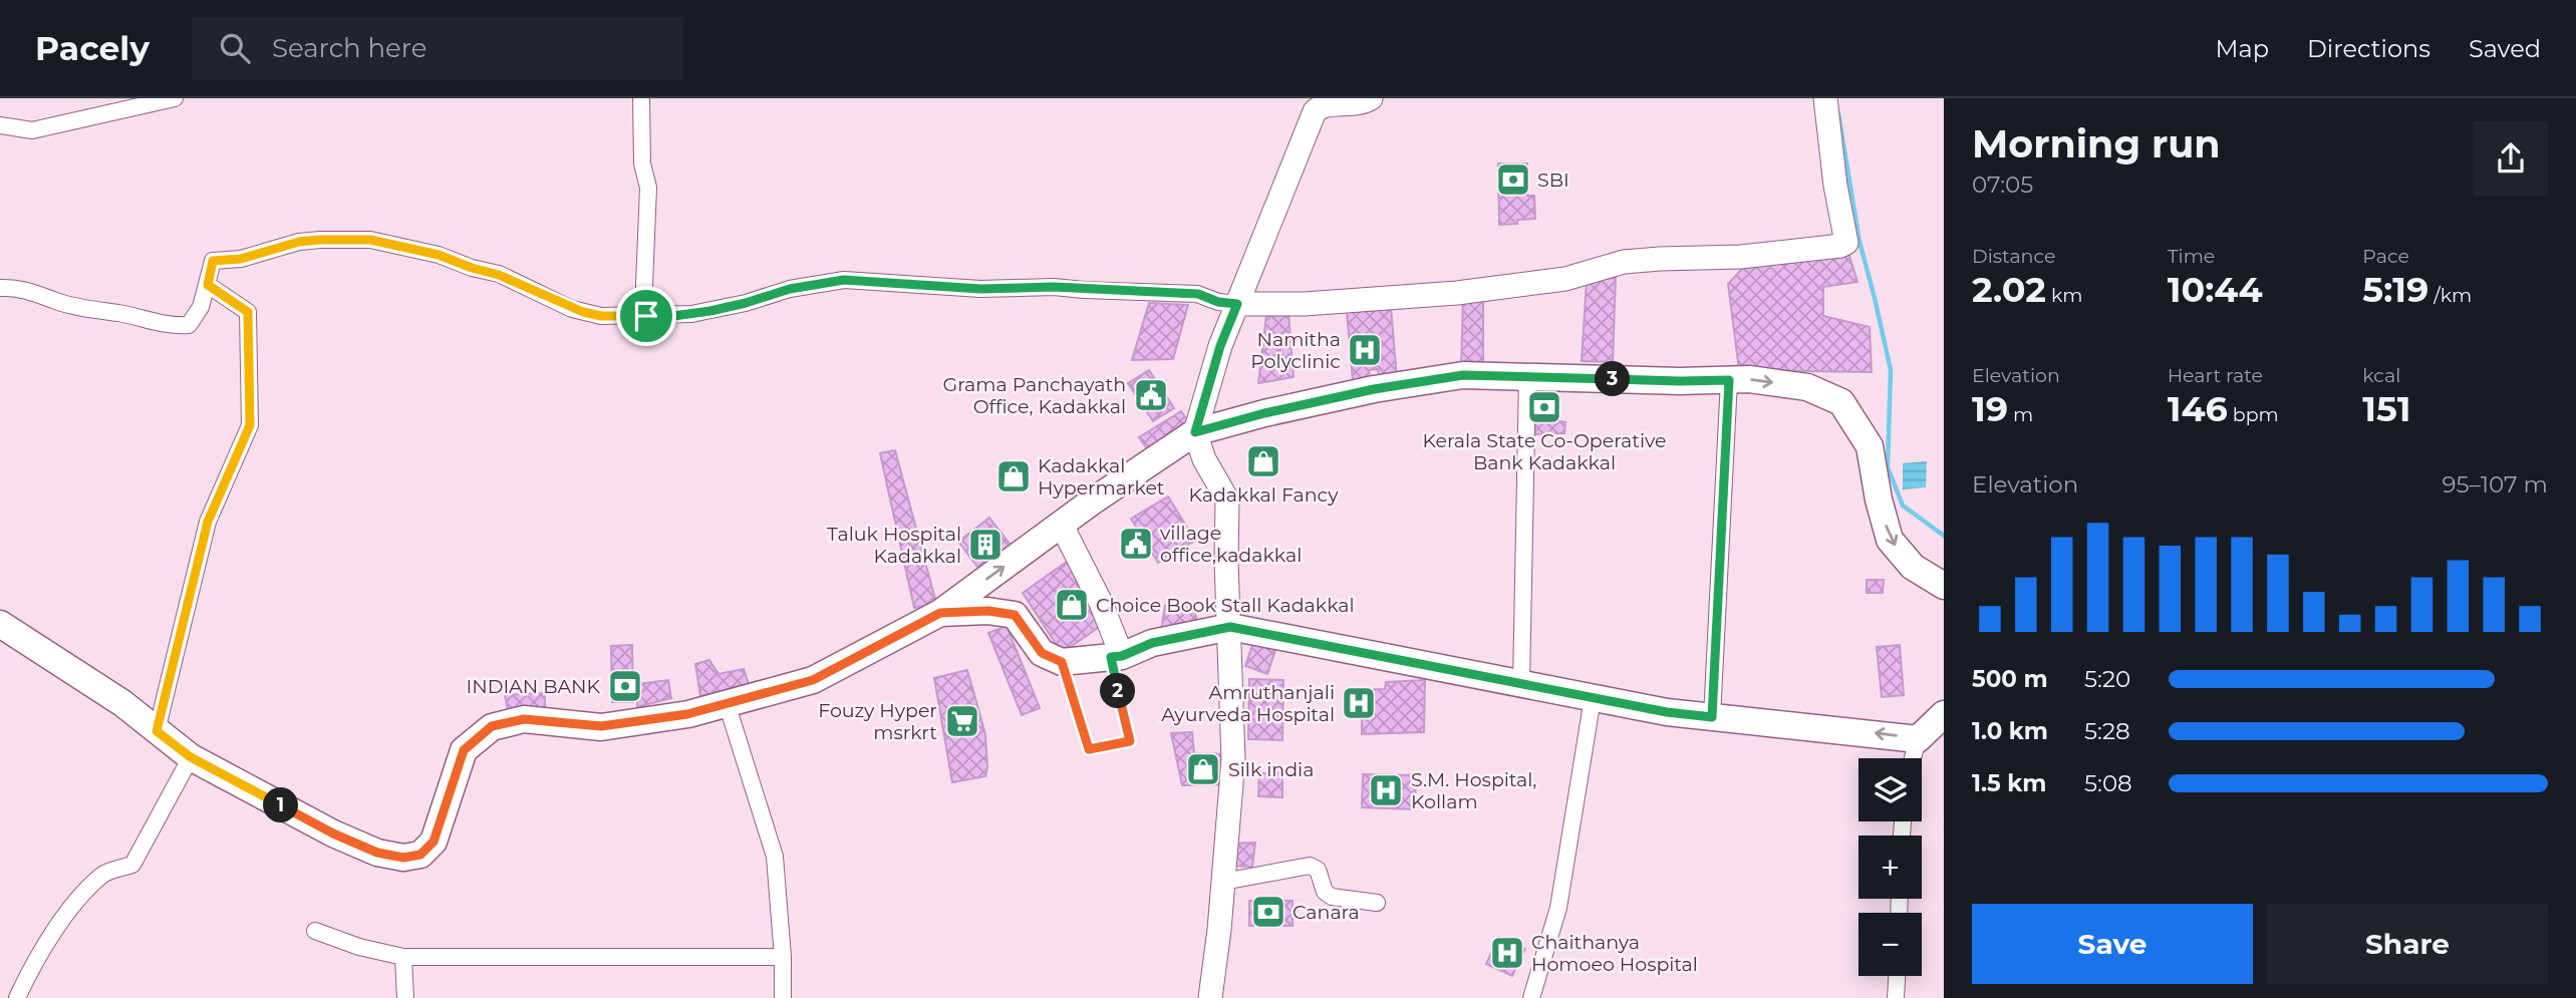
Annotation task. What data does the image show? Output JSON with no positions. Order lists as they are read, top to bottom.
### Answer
{
  "places": {
    "bank": [
      "SBI",
      "Kerala State Co-Operative Bank Kadakkal",
      "INDIAN BANK",
      "Canara"
    ],
    "hospital": [
      "Namitha Polyclinic",
      "Amruthanjali Ayurveda Hospital",
      "S.M. Hospital, Kollam",
      "Chaithanya Homoeo Hospital"
    ],
    "public building": ["Grama Panchayath Office, Kadakkal", "village office,kadakkal"],
    "shop": [
      "Kadakkal Fancy",
      "Kadakkal Hypermarket",
      "Choice Book Stall Kadakkal",
      "Silk india"
    ],
    "building": ["Taluk Hospital Kadakkal"],
    "supermarket": ["Fouzy Hyper msrkrt"]
  },
  "page": {
    "header": "Pacely",
    "search": "Search here",
    "nav": ["Map", "Directions", "Saved"],
    "heading": ["Morning run", "07:05"],
    "stats": [
      ["Distance", "2.02 km"],
      ["Time", "10:44"],
      ["Pace", "5:19 /km"],
      ["Elevation", "19 m"],
      ["Heart rate", "146 bpm"],
      ["kcal", "151"]
    ],
    "pins": ["3", "2", "1"],
    "chart": ["Elevation", "95–107 m"],
    "list": [
      {
        "name": "500 m",
        "note": "5:20"
      },
      {
        "name": "1.0 km",
        "note": "5:28"
      },
      {
        "name": "1.5 km",
        "note": "5:08"
      }
    ],
    "map_buttons": ["+", "−"],
    "buttons": ["Save", "Share"]
  }
}
